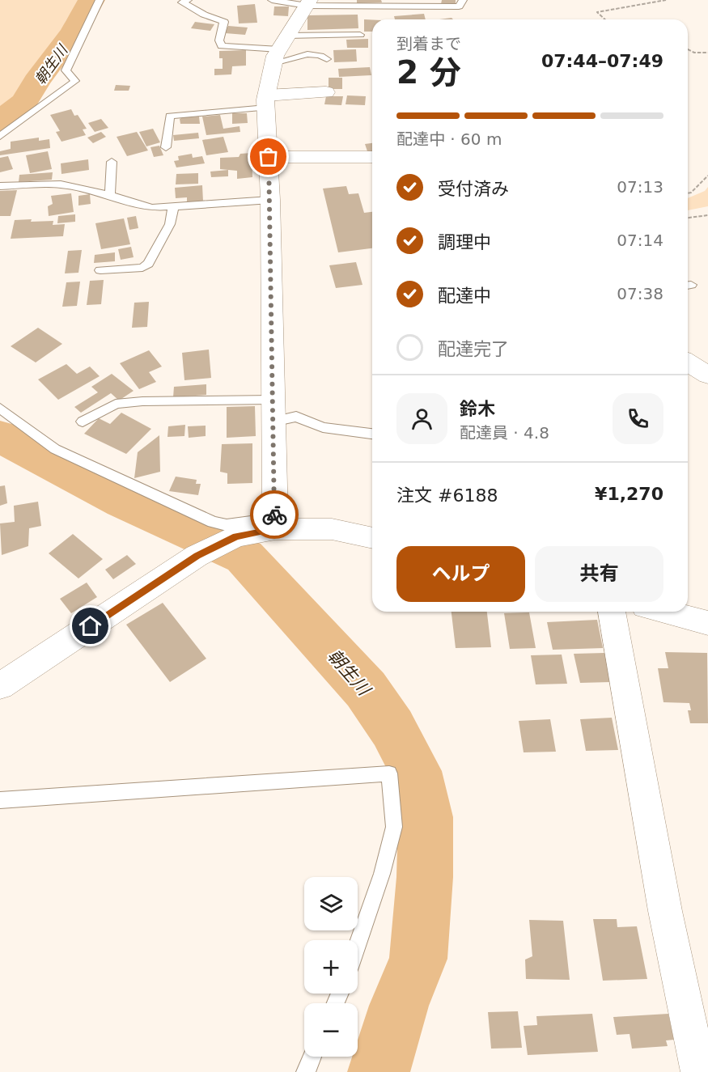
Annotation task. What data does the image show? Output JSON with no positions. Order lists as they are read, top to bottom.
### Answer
{
  "water": ["朝生川"],
  "page": {
    "heading": ["2 分", "到着まで", "07:44–07:49"],
    "panel": [
      "鈴木",
      "配達員 · 4.8",
      "注文 #6188",
      "¥1,270"
    ],
    "bar": "配達中 · 60 m",
    "list": [
      ["受付済み", "07:13"],
      ["調理中", "07:14"],
      ["配達中", "07:38"],
      "配達完了"
    ],
    "buttons": ["ヘルプ", "共有"],
    "map_buttons": ["+", "−"]
  }
}
